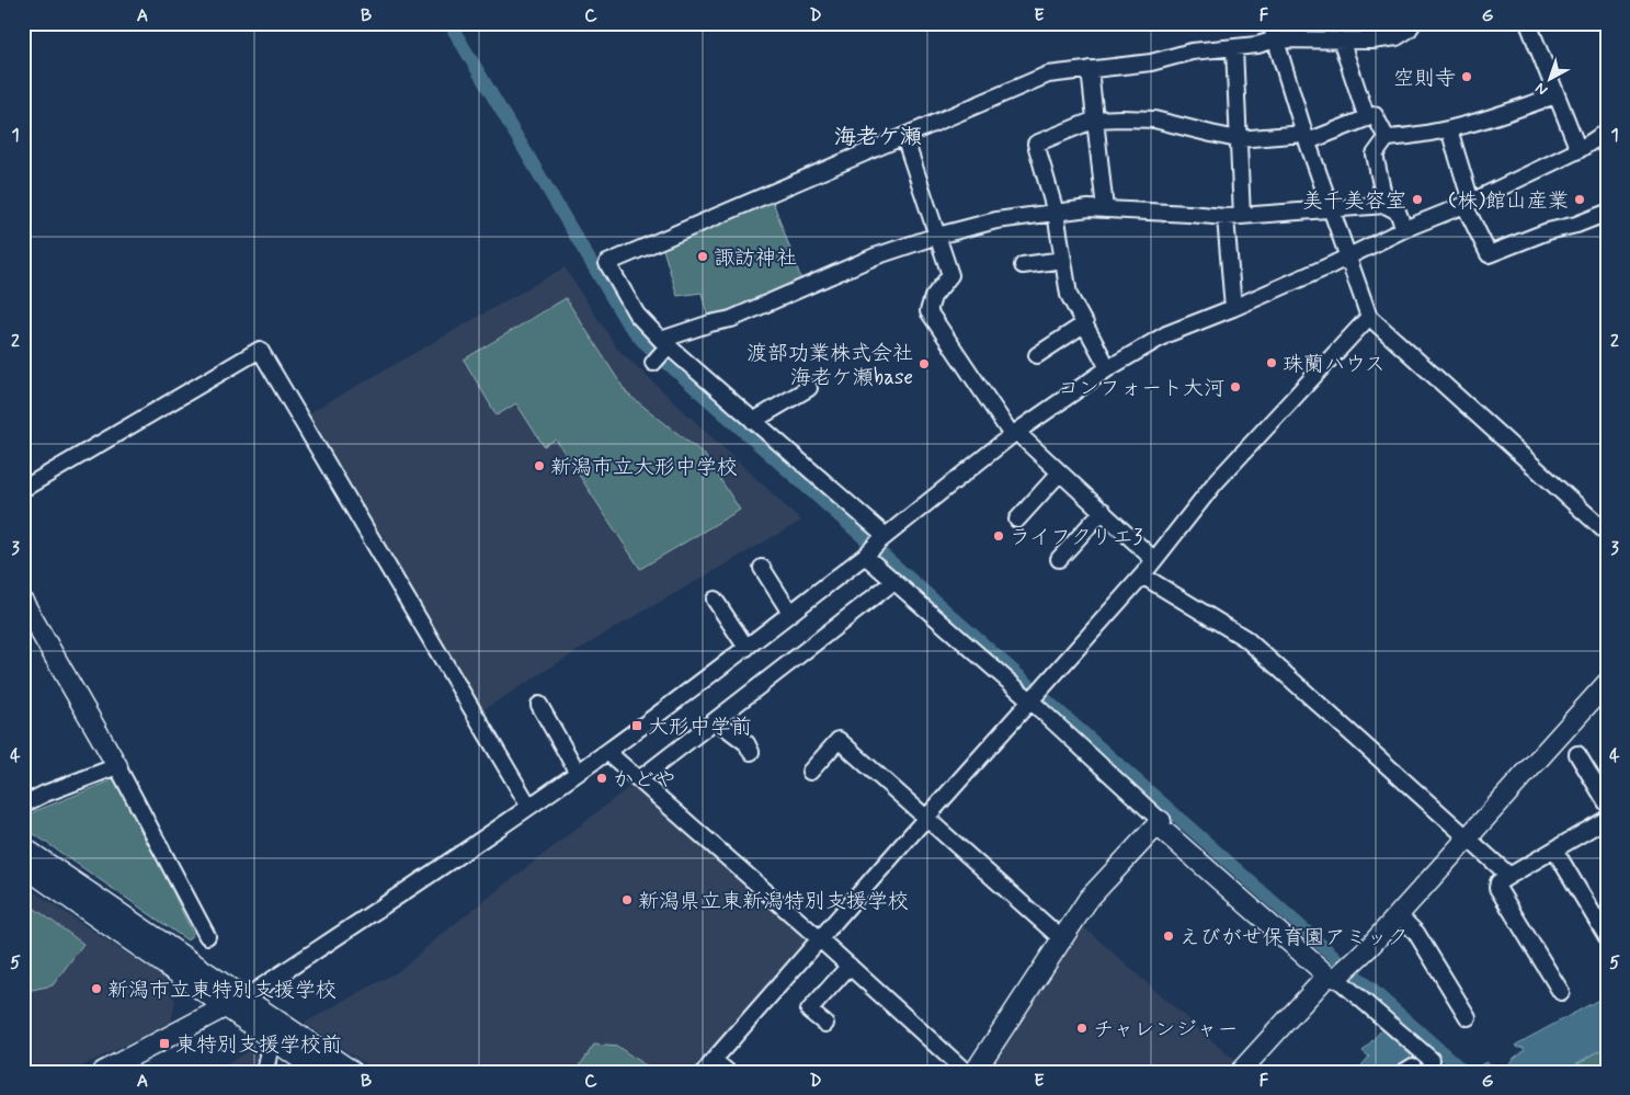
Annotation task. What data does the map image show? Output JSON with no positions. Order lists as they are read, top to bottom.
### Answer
{
  "districts": ["海老ケ瀬"],
  "places": {
    "other": [
      "空則寺",
      "美千美容室",
      "(株)館山産業",
      "諏訪神社",
      "珠蘭ハウス",
      "渡部功業株式会社 海老ケ瀬base",
      "コンフォート大河",
      "新潟市立大形中学校",
      "ライフクリエ3",
      "かどや",
      "新潟県立東新潟特別支援学校",
      "えびがせ保育園アミック",
      "新潟市立東特別支援学校",
      "チャレンジャー"
    ],
    "transit": ["大形中学前", "東特別支援学校前"]
  },
  "north": "bottom left",
  "grid": {
    "columns": [
      "A",
      "B",
      "C",
      "D",
      "E",
      "F",
      "G"
    ],
    "rows": [
      "1",
      "2",
      "3",
      "4",
      "5"
    ]
  }
}
